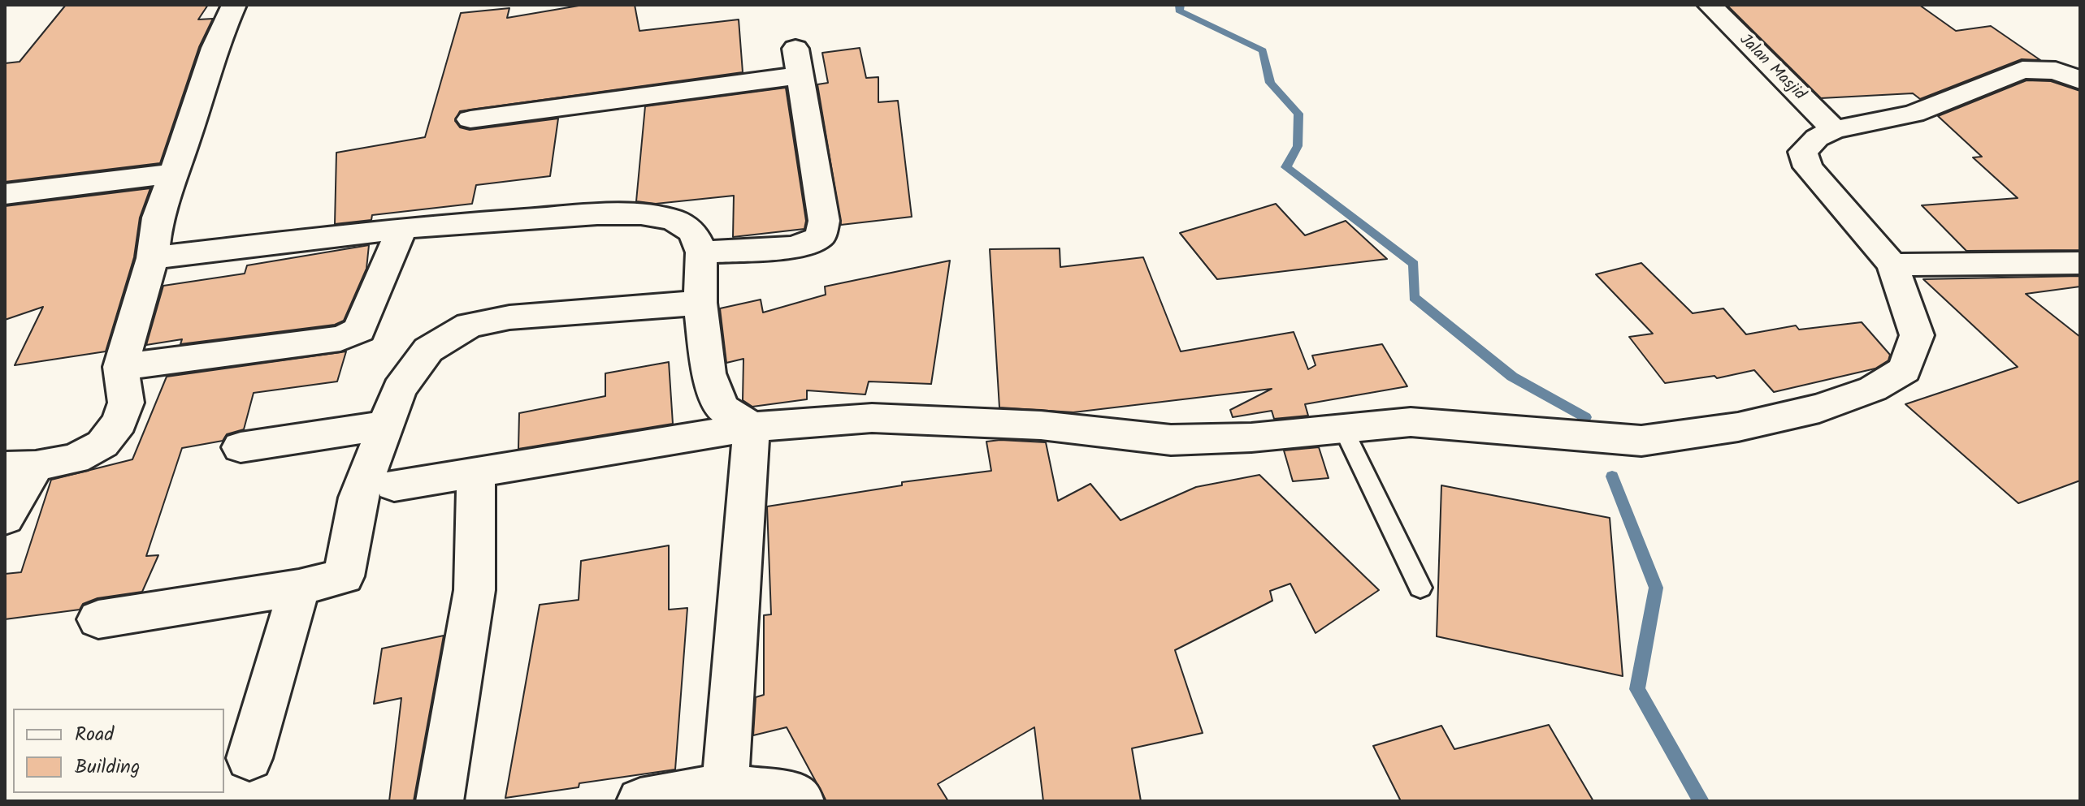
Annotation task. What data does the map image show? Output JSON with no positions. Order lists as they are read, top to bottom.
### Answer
{
  "streets": {
    "street": ["Jalan Masjid"]
  },
  "legend": ["Road", "Building"]
}
